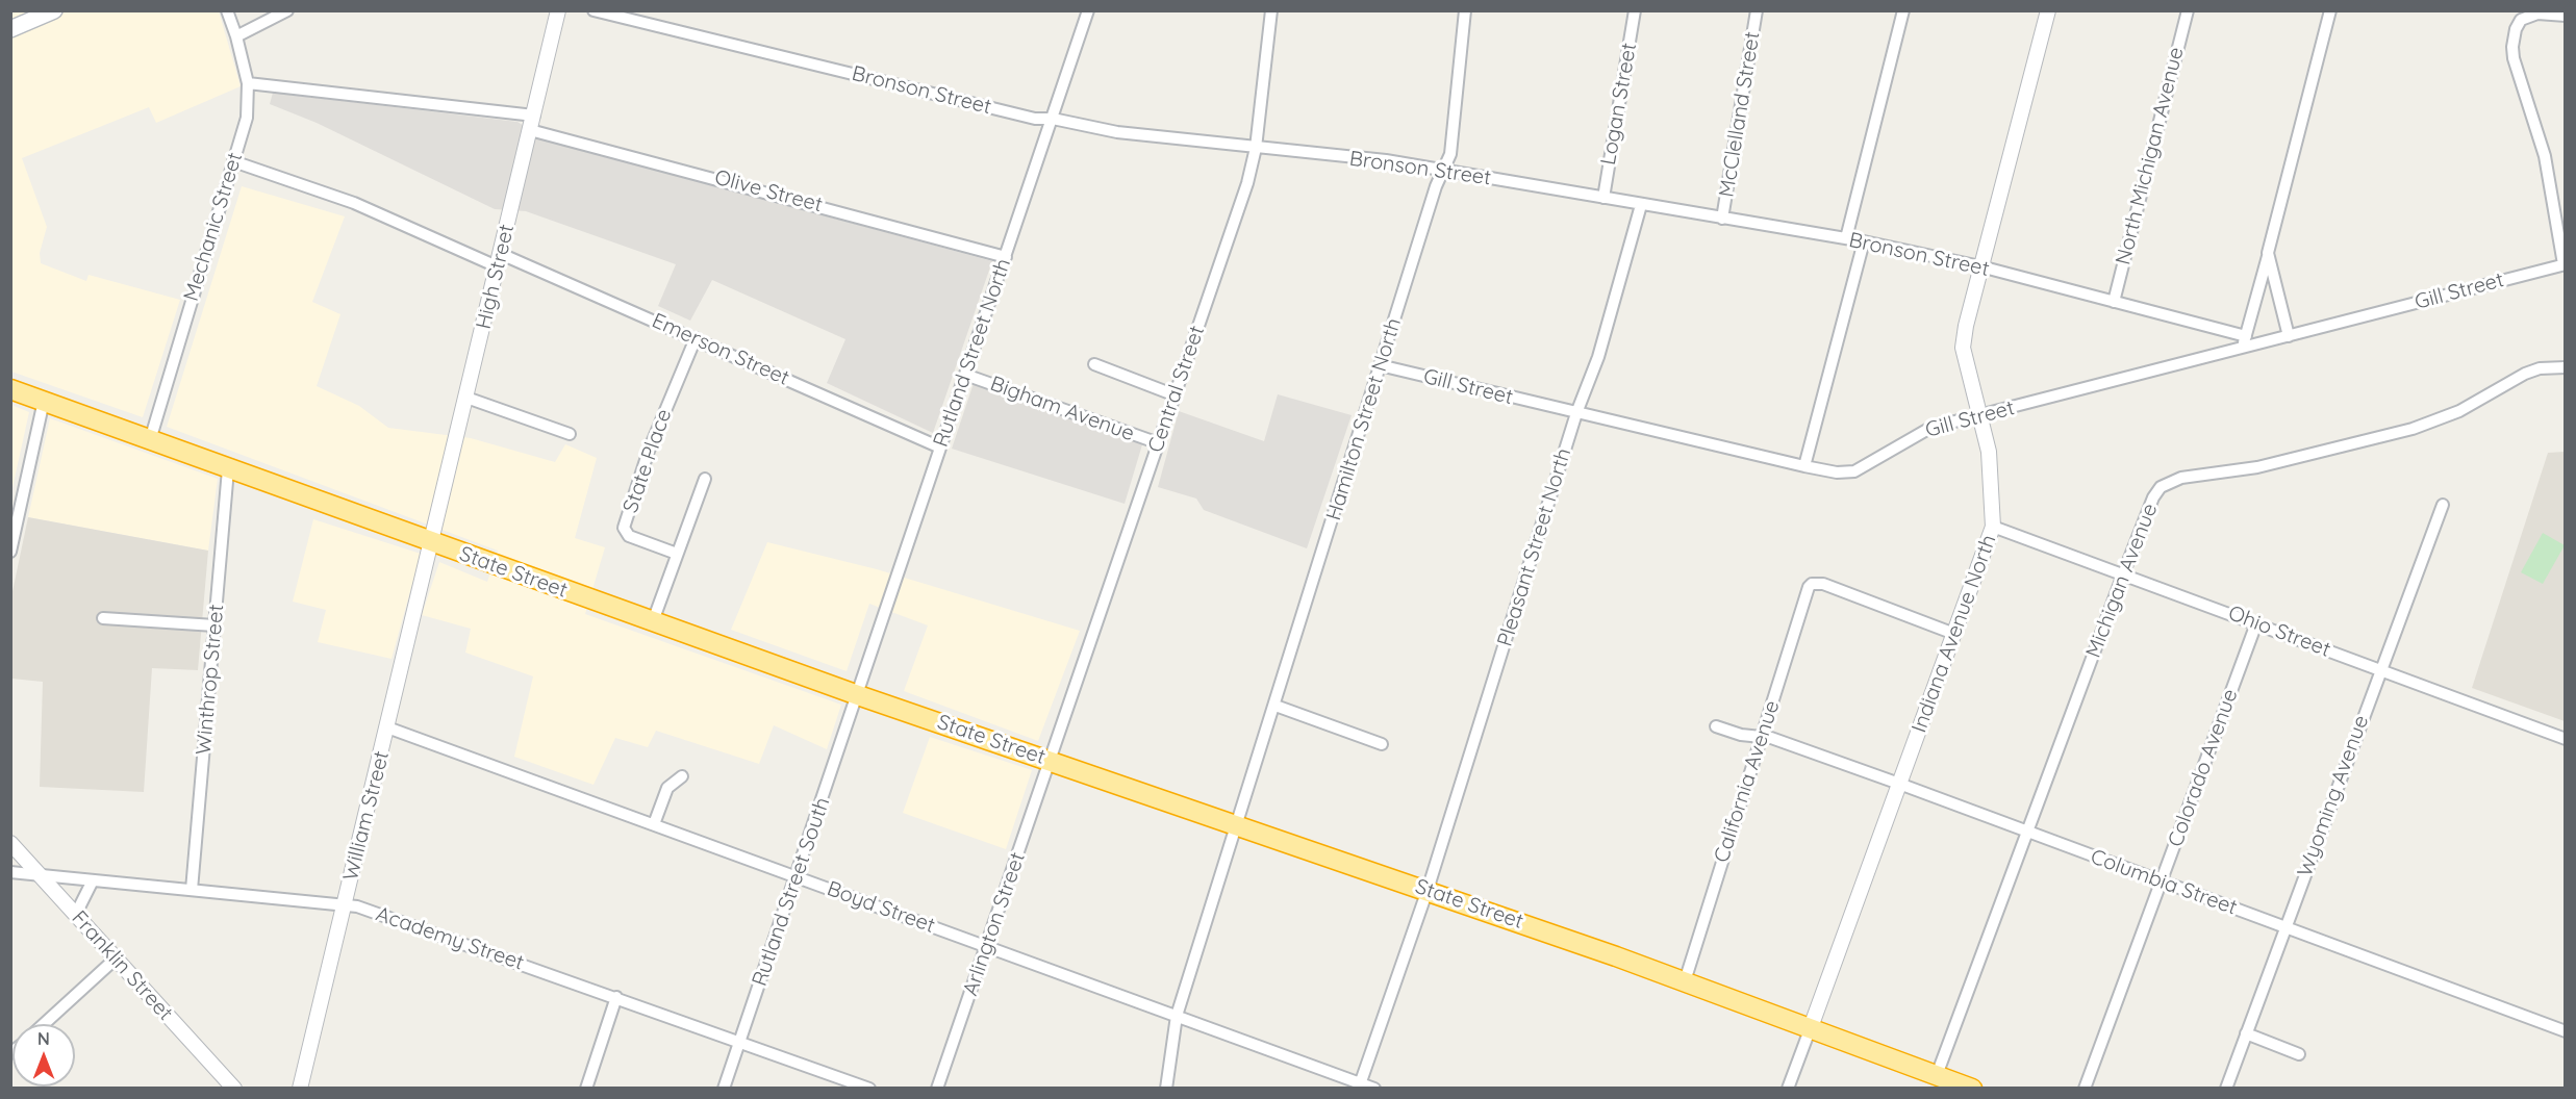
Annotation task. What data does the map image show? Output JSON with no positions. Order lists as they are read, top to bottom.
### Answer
{
  "streets": {
    "highway": ["State Street"],
    "street": [
      "Bronson Street",
      "Logan Street",
      "McClelland Street",
      "North Michigan Avenue",
      "Olive Street",
      "Mechanic Street",
      "High Street",
      "Gill Street",
      "Emerson Street",
      "Rutland Street North",
      "Central Street",
      "Bigham Avenue",
      "Hamilton Street North",
      "State Place",
      "Pleasant Street North",
      "Michigan Avenue",
      "Ohio Street",
      "Indiana Avenue North",
      "Winthrop Street",
      "Colorado Avenue",
      "California Avenue",
      "Wyoming Avenue",
      "William Street",
      "Columbia Street",
      "Rutland Street South",
      "Boyd Street",
      "Arlington Street",
      "Academy Street",
      "Franklin Street"
    ]
  },
  "crossings": [
    ["Bronson Street", "Logan Street"],
    ["Bronson Street", "McClelland Street"],
    ["Bronson Street", "North Michigan Avenue"],
    ["Bronson Street", "Rutland Street North"],
    ["Bronson Street", "Central Street"],
    ["Bronson Street", "Hamilton Street North"],
    ["Bronson Street", "Pleasant Street North"],
    ["Bronson Street", "Indiana Avenue North"],
    ["Olive Street", "Mechanic Street"],
    ["Olive Street", "High Street"],
    ["Olive Street", "Rutland Street North"],
    ["Mechanic Street", "Emerson Street"],
    ["Mechanic Street", "State Street"],
    ["High Street", "Emerson Street"],
    ["High Street", "State Street"],
    ["High Street", "William Street"],
    ["Gill Street", "Hamilton Street North"],
    ["Gill Street", "Pleasant Street North"],
    ["Gill Street", "Indiana Avenue North"],
    ["Emerson Street", "Rutland Street North"],
    ["Emerson Street", "State Place"],
    ["Rutland Street North", "Bigham Avenue"],
    ["Rutland Street North", "State Street"],
    ["Rutland Street North", "Rutland Street South"],
    ["Central Street", "Bigham Avenue"],
    ["Central Street", "State Street"],
    ["Central Street", "Arlington Street"],
    ["Hamilton Street North", "State Street"],
    ["Hamilton Street North", "Boyd Street"],
    ["Pleasant Street North", "State Street"],
    ["Pleasant Street North", "Boyd Street"],
    ["State Street", "Michigan Avenue"],
    ["State Street", "Indiana Avenue North"],
    ["State Street", "Winthrop Street"],
    ["State Street", "California Avenue"],
    ["State Street", "William Street"],
    ["State Street", "Rutland Street South"],
    ["State Street", "Arlington Street"],
    ["Michigan Avenue", "Ohio Street"],
    ["Michigan Avenue", "Columbia Street"],
    ["Ohio Street", "Indiana Avenue North"],
    ["Ohio Street", "Colorado Avenue"],
    ["Ohio Street", "Wyoming Avenue"],
    ["Indiana Avenue North", "California Avenue"],
    ["Indiana Avenue North", "Columbia Street"],
    ["Winthrop Street", "Academy Street"],
    ["Colorado Avenue", "Columbia Street"],
    ["California Avenue", "Columbia Street"],
    ["Wyoming Avenue", "Columbia Street"],
    ["William Street", "Boyd Street"],
    ["William Street", "Academy Street"],
    ["Rutland Street South", "Boyd Street"],
    ["Rutland Street South", "Academy Street"],
    ["Boyd Street", "Arlington Street"],
    ["Academy Street", "Franklin Street"]
  ],
  "north": "top"
}
